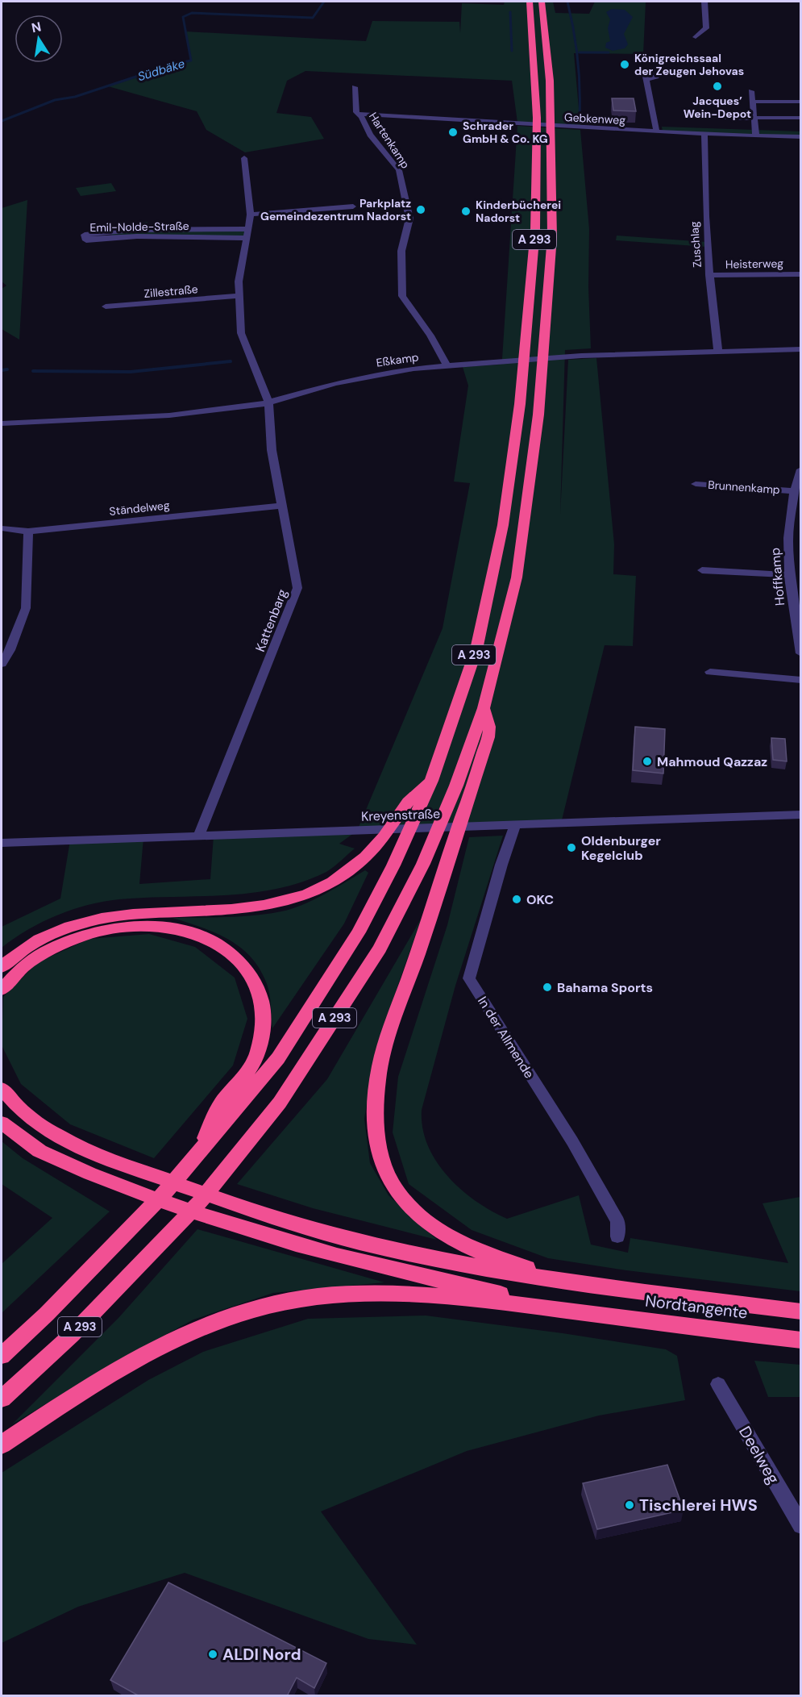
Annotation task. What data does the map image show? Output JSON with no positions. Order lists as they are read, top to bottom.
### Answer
{
  "streets": {
    "highway": ["A 293", "Nordtangente"],
    "street": [
      "Gebkenweg",
      "Hartenkamp",
      "Emil-Nolde-Straße",
      "Zuschlag",
      "Heisterweg",
      "Zillestraße",
      "Eßkamp",
      "Brunnenkamp",
      "Ständelweg",
      "Hoffkamp",
      "Kattenbarg",
      "Kreyenstraße",
      "In der Allmende",
      "Deelweg"
    ]
  },
  "crossings": [
    ["Gebkenweg", "Hartenkamp"],
    ["Gebkenweg", "Zuschlag"],
    ["Hartenkamp", "Eßkamp"],
    ["Emil-Nolde-Straße", "Kattenbarg"],
    ["Zuschlag", "Heisterweg"],
    ["Zuschlag", "Eßkamp"],
    ["Zillestraße", "Kattenbarg"],
    ["Eßkamp", "Kattenbarg"],
    ["Brunnenkamp", "Hoffkamp"],
    ["Ständelweg", "Kattenbarg"],
    ["Kattenbarg", "Kreyenstraße"],
    ["Kreyenstraße", "In der Allmende"]
  ],
  "water": ["Südbäke"],
  "places": [
    "Königreichssaal der Zeugen Jehovas",
    "Jacques’ Wein-Depot",
    "Schrader GmbH & Co. KG",
    "Parkplatz Gemeindezentrum Nadorst",
    "Kinderbücherei Nadorst",
    "Mahmoud Qazzaz",
    "Oldenburger Kegelclub",
    "OKC",
    "Bahama Sports",
    "Tischlerei HWS",
    "ALDI Nord"
  ],
  "north": "top"
}
